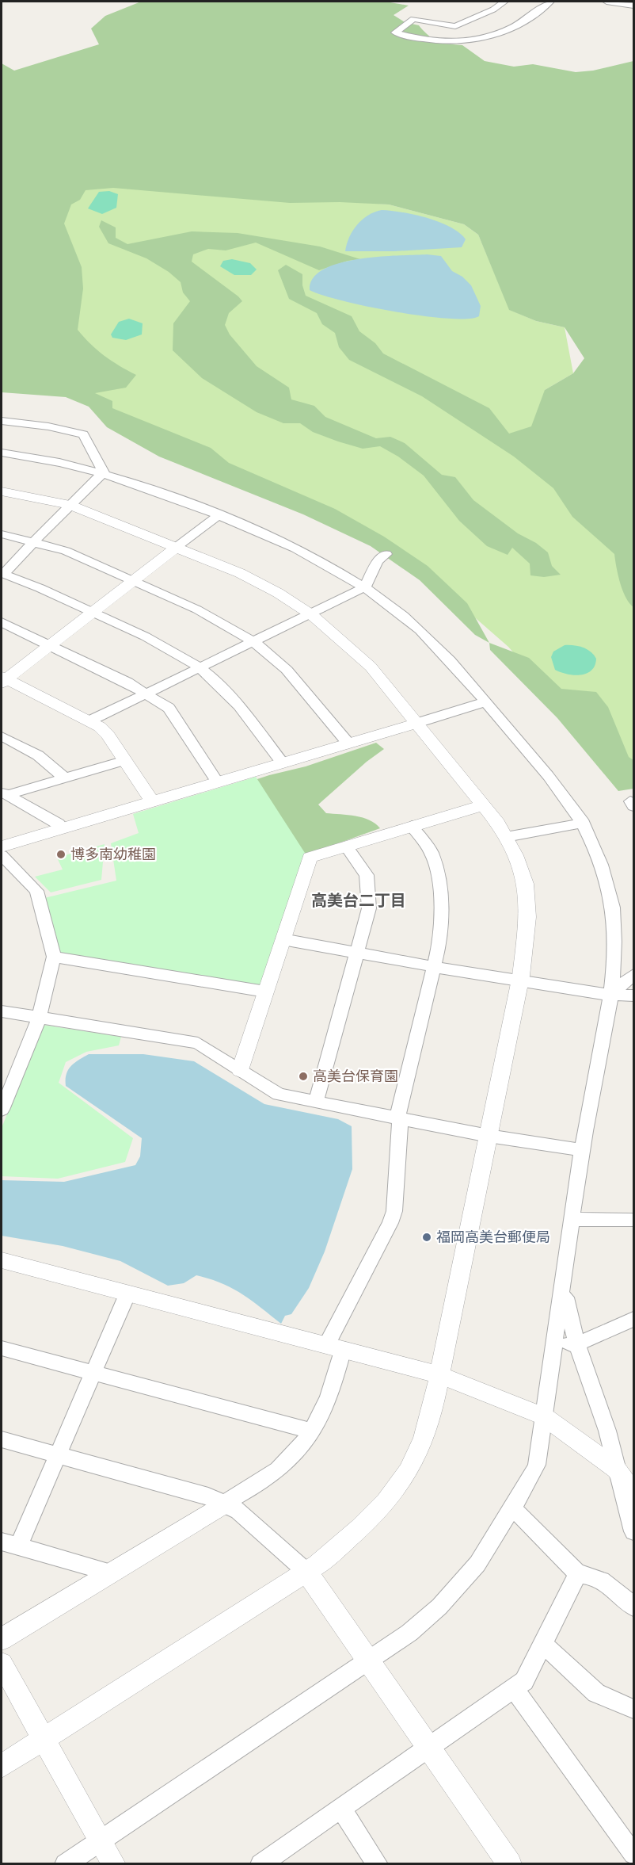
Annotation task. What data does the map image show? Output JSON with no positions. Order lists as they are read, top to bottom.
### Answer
{
  "districts": ["高美台二丁目"],
  "places": ["博多南幼稚園", "高美台保育園", "福岡高美台郵便局"]
}
